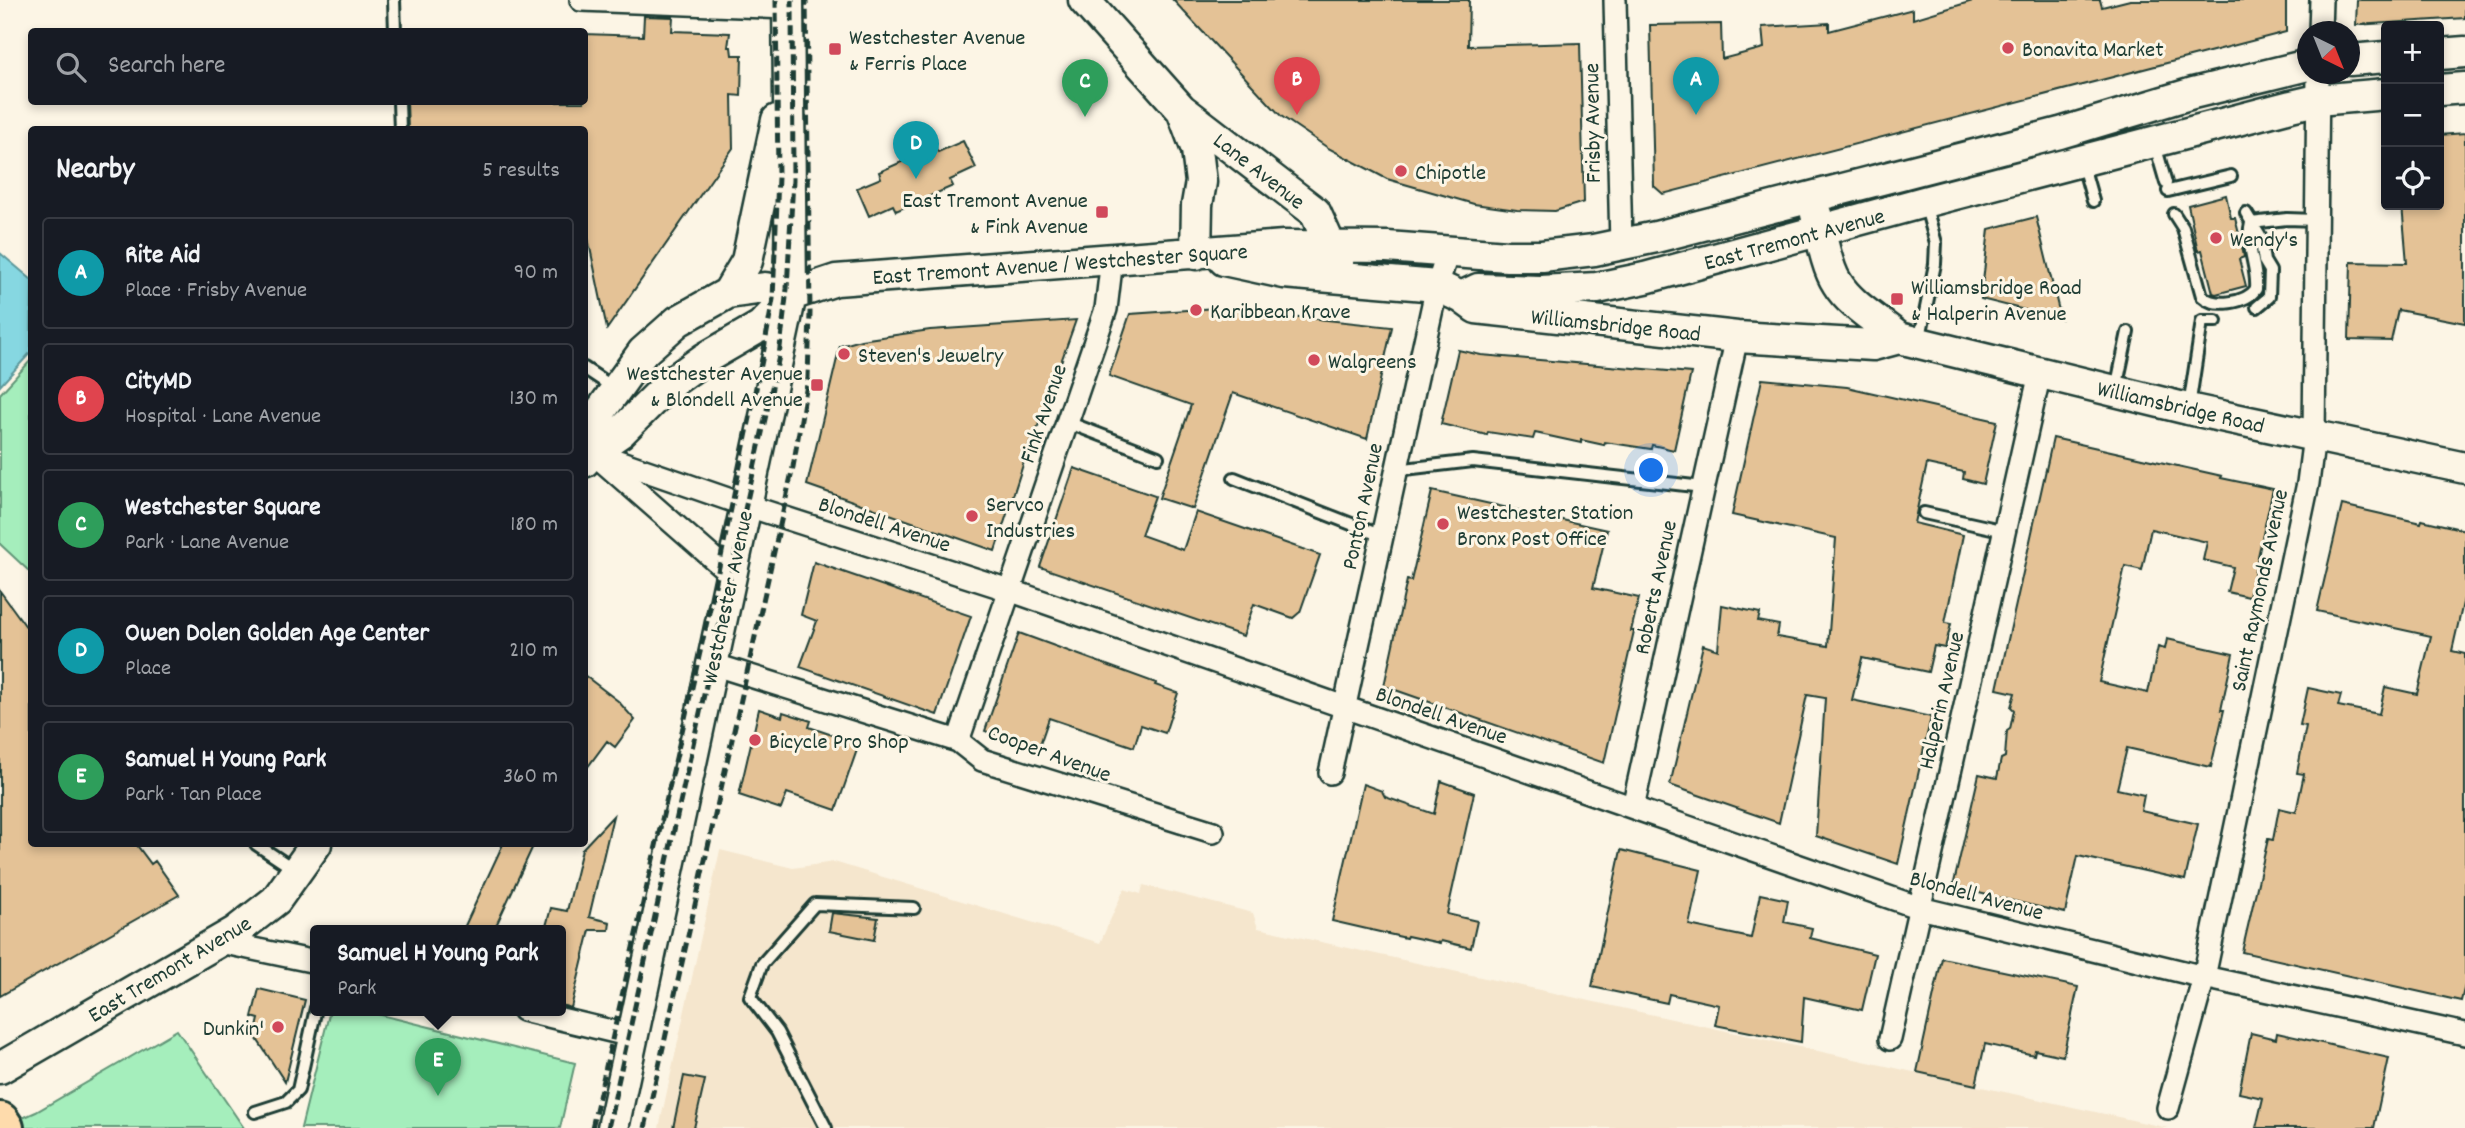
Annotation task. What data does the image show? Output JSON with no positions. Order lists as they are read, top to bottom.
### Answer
{
  "streets": {
    "main road": [
      "Lane Avenue",
      "East Tremont Avenue",
      "East Tremont Avenue / Westchester Square",
      "Williamsbridge Road",
      "Westchester Avenue"
    ],
    "street": [
      "Frisby Avenue",
      "Fink Avenue",
      "Ponton Avenue",
      "Blondell Avenue",
      "Roberts Avenue",
      "Saint Raymonds Avenue",
      "Halperin Avenue",
      "Cooper Avenue"
    ]
  },
  "crossings": [
    ["Frisby Avenue", "East Tremont Avenue"],
    ["Lane Avenue", "East Tremont Avenue"],
    ["Lane Avenue", "East Tremont Avenue / Westchester Square"],
    ["East Tremont Avenue", "East Tremont Avenue / Westchester Square"],
    ["East Tremont Avenue", "Williamsbridge Road"],
    ["East Tremont Avenue", "Ponton Avenue"],
    ["East Tremont Avenue", "Saint Raymonds Avenue"],
    ["East Tremont Avenue / Westchester Square", "Fink Avenue"],
    ["East Tremont Avenue / Westchester Square", "Westchester Avenue"],
    ["Williamsbridge Road", "Ponton Avenue"],
    ["Williamsbridge Road", "Roberts Avenue"],
    ["Williamsbridge Road", "Saint Raymonds Avenue"],
    ["Williamsbridge Road", "Halperin Avenue"],
    ["Fink Avenue", "Blondell Avenue"],
    ["Fink Avenue", "Cooper Avenue"],
    ["Ponton Avenue", "Blondell Avenue"],
    ["Blondell Avenue", "Roberts Avenue"],
    ["Blondell Avenue", "Saint Raymonds Avenue"],
    ["Blondell Avenue", "Westchester Avenue"],
    ["Blondell Avenue", "Halperin Avenue"],
    ["Westchester Avenue", "Cooper Avenue"]
  ],
  "places": {
    "other": [
      "Bonavita Market",
      "Chipotle",
      "Wendy's",
      "Karibbean Krave",
      "Steven's Jewelry",
      "Walgreens",
      "Servco Industries",
      "Westchester Station Bronx Post Office",
      "Bicycle Pro Shop",
      "Dunkin'"
    ],
    "transit": [
      "Westchester Avenue & Ferris Place",
      "East Tremont Avenue & Fink Avenue",
      "Williamsbridge Road & Halperin Avenue",
      "Westchester Avenue & Blondell Avenue"
    ]
  },
  "north": "bottom right",
  "page": {
    "map_buttons": ["+", "−"],
    "search": "Search here",
    "pins": [
      "A",
      "B",
      "C",
      "D",
      "E"
    ],
    "heading": ["Nearby", "5 results"],
    "list": [
      {
        "mark": "A",
        "name": "Rite Aid",
        "note": "Place · Frisby Avenue",
        "value": "90 m"
      },
      {
        "mark": "B",
        "name": "CityMD",
        "note": "Hospital · Lane Avenue",
        "value": "130 m"
      },
      {
        "mark": "C",
        "name": "Westchester Square",
        "note": "Park · Lane Avenue",
        "value": "180 m"
      },
      {
        "mark": "D",
        "name": "Owen Dolen Golden Age Center",
        "note": "Place",
        "value": "210 m"
      },
      {
        "mark": "E",
        "name": "Samuel H Young Park",
        "note": "Park · Tan Place",
        "value": "360 m"
      }
    ],
    "popup": ["Samuel H Young Park", "Park"]
  }
}
